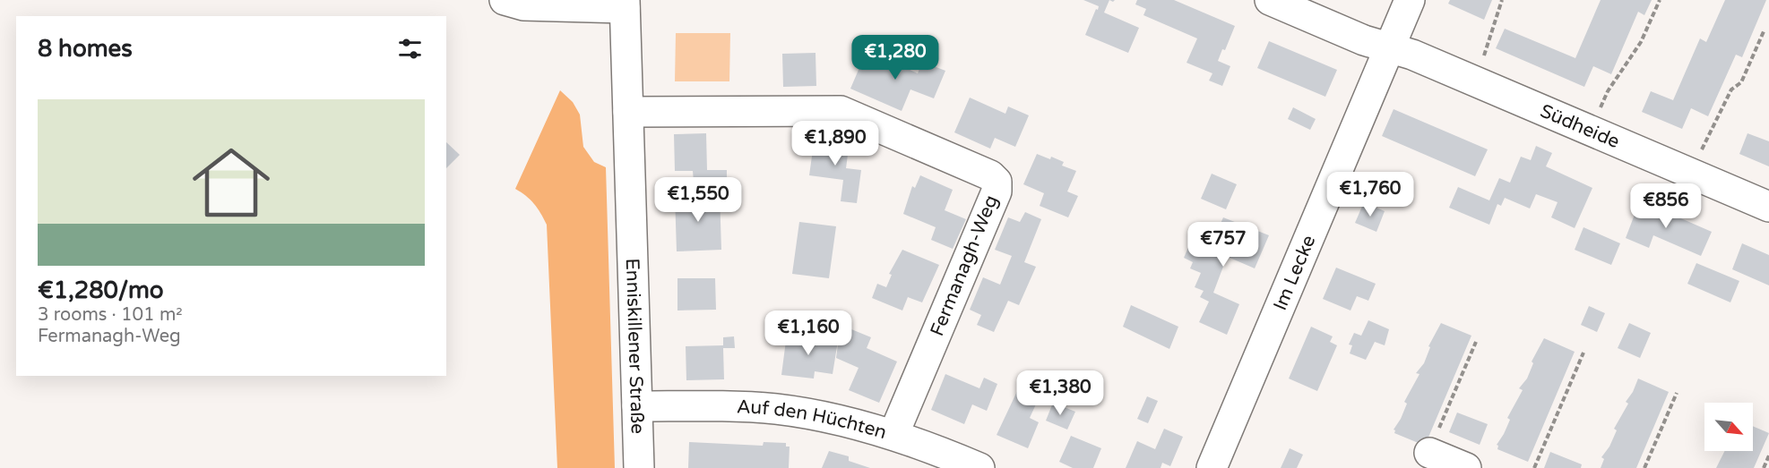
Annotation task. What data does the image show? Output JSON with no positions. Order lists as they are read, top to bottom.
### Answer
{
  "streets": {
    "street": [
      "Südheide",
      "Fermanagh-Weg",
      "Im Lecke",
      "Enniskillener Straße",
      "Auf den Hüchten"
    ]
  },
  "crossings": [
    ["Südheide", "Im Lecke"],
    ["Fermanagh-Weg", "Enniskillener Straße"],
    ["Fermanagh-Weg", "Auf den Hüchten"],
    ["Enniskillener Straße", "Auf den Hüchten"]
  ],
  "north": "bottom right",
  "page": {
    "heading": "8 homes",
    "price": [
      "€1,280",
      "€1,890",
      "€1,760",
      "€1,550",
      "€856",
      "€757",
      "€1,160",
      "€1,380"
    ],
    "list": [
      {
        "name": "€1,280/mo",
        "note": "3 rooms · 101 m² · Fermanagh-Weg"
      }
    ]
  }
}
